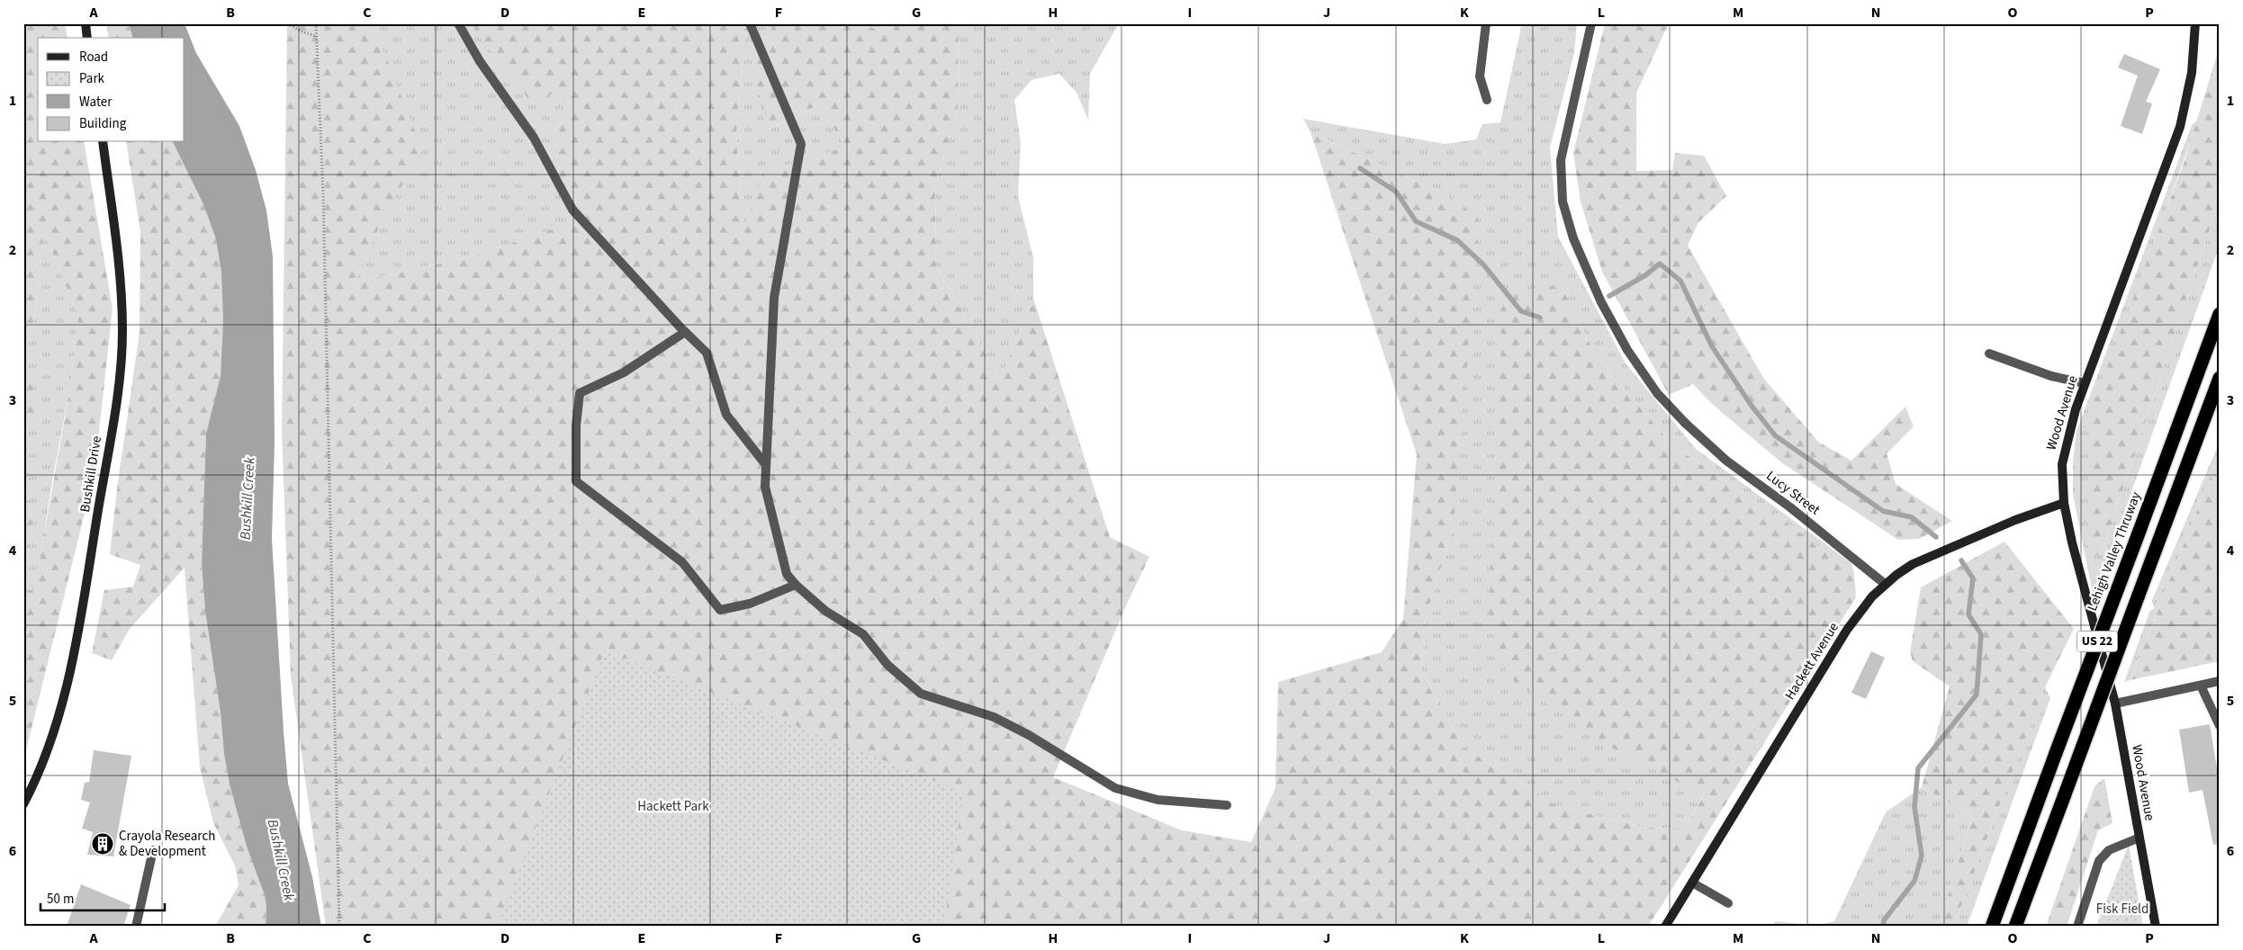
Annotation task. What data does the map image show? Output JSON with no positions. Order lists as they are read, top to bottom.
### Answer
{
  "streets": {
    "highway": ["Lehigh Valley Thruway", "US 22"],
    "main road": ["Wood Avenue", "Bushkill Drive", "Hackett Avenue"],
    "street": ["Lucy Street"]
  },
  "crossings": [
    ["Wood Avenue", "Hackett Avenue"],
    ["Lucy Street", "Hackett Avenue"]
  ],
  "water": ["Bushkill Creek"],
  "parks": ["Hackett Park", "Fisk Field"],
  "places": {
    "building": ["Crayola Research & Development"]
  },
  "legend": [
    "Road",
    "Park",
    "Water",
    "Building"
  ],
  "scale_bar": "50 m",
  "grid": {
    "columns": [
      "A",
      "B",
      "C",
      "D",
      "E",
      "F",
      "G",
      "H",
      "I",
      "J",
      "K",
      "L",
      "M",
      "N",
      "O",
      "P"
    ],
    "rows": [
      "1",
      "2",
      "3",
      "4",
      "5",
      "6"
    ]
  }
}
